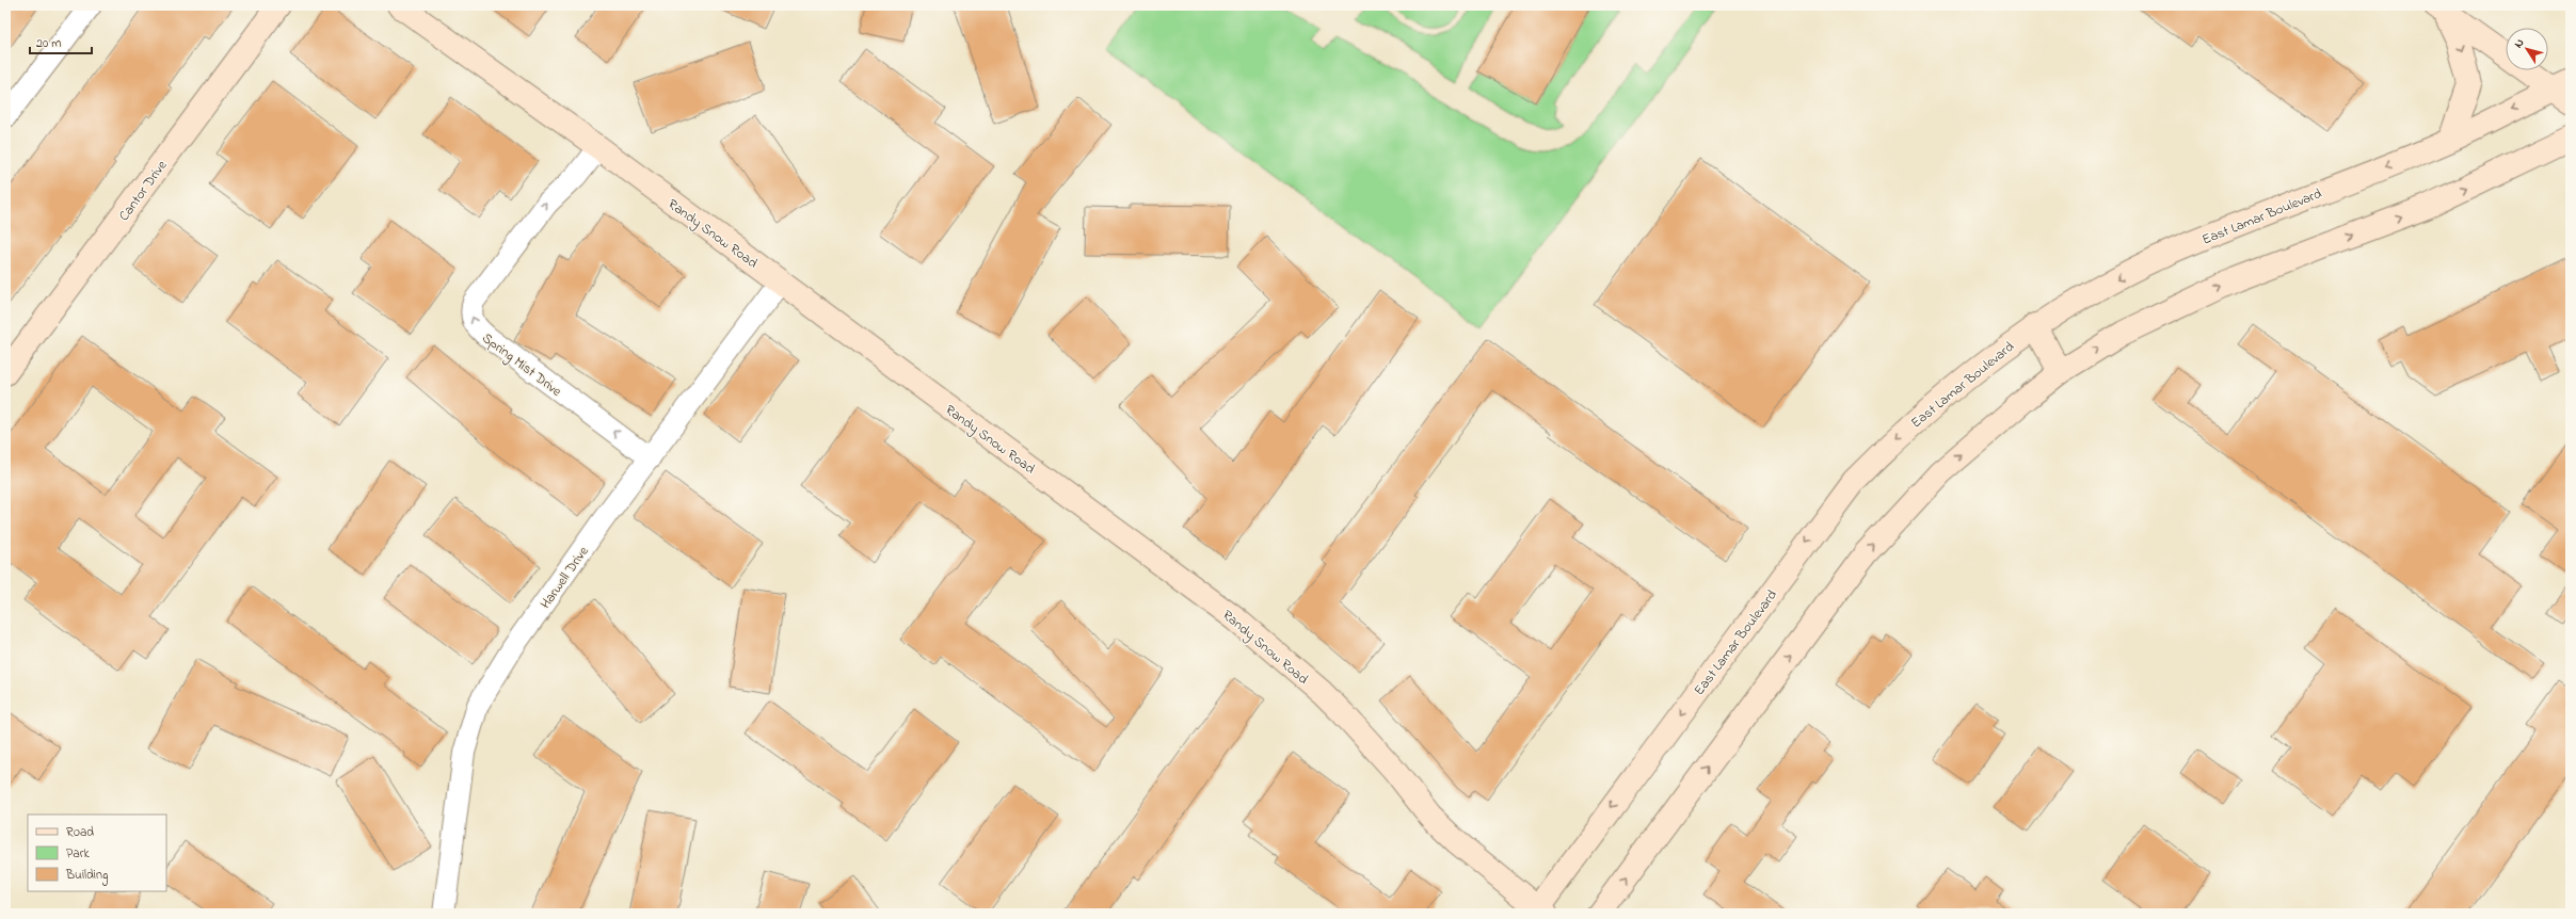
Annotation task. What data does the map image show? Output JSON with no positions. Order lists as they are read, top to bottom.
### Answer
{
  "streets": {
    "main road": ["Cantor Drive", "East Lamar Boulevard", "Randy Snow Road"],
    "street": ["Spring Mist Drive", "Harwell Drive"]
  },
  "crossings": [
    ["East Lamar Boulevard", "Randy Snow Road"],
    ["Randy Snow Road", "Spring Mist Drive"],
    ["Randy Snow Road", "Harwell Drive"],
    ["Spring Mist Drive", "Harwell Drive"]
  ],
  "legend": ["Road", "Park", "Building"],
  "scale_bar": "20 m",
  "north": "top left"
}
